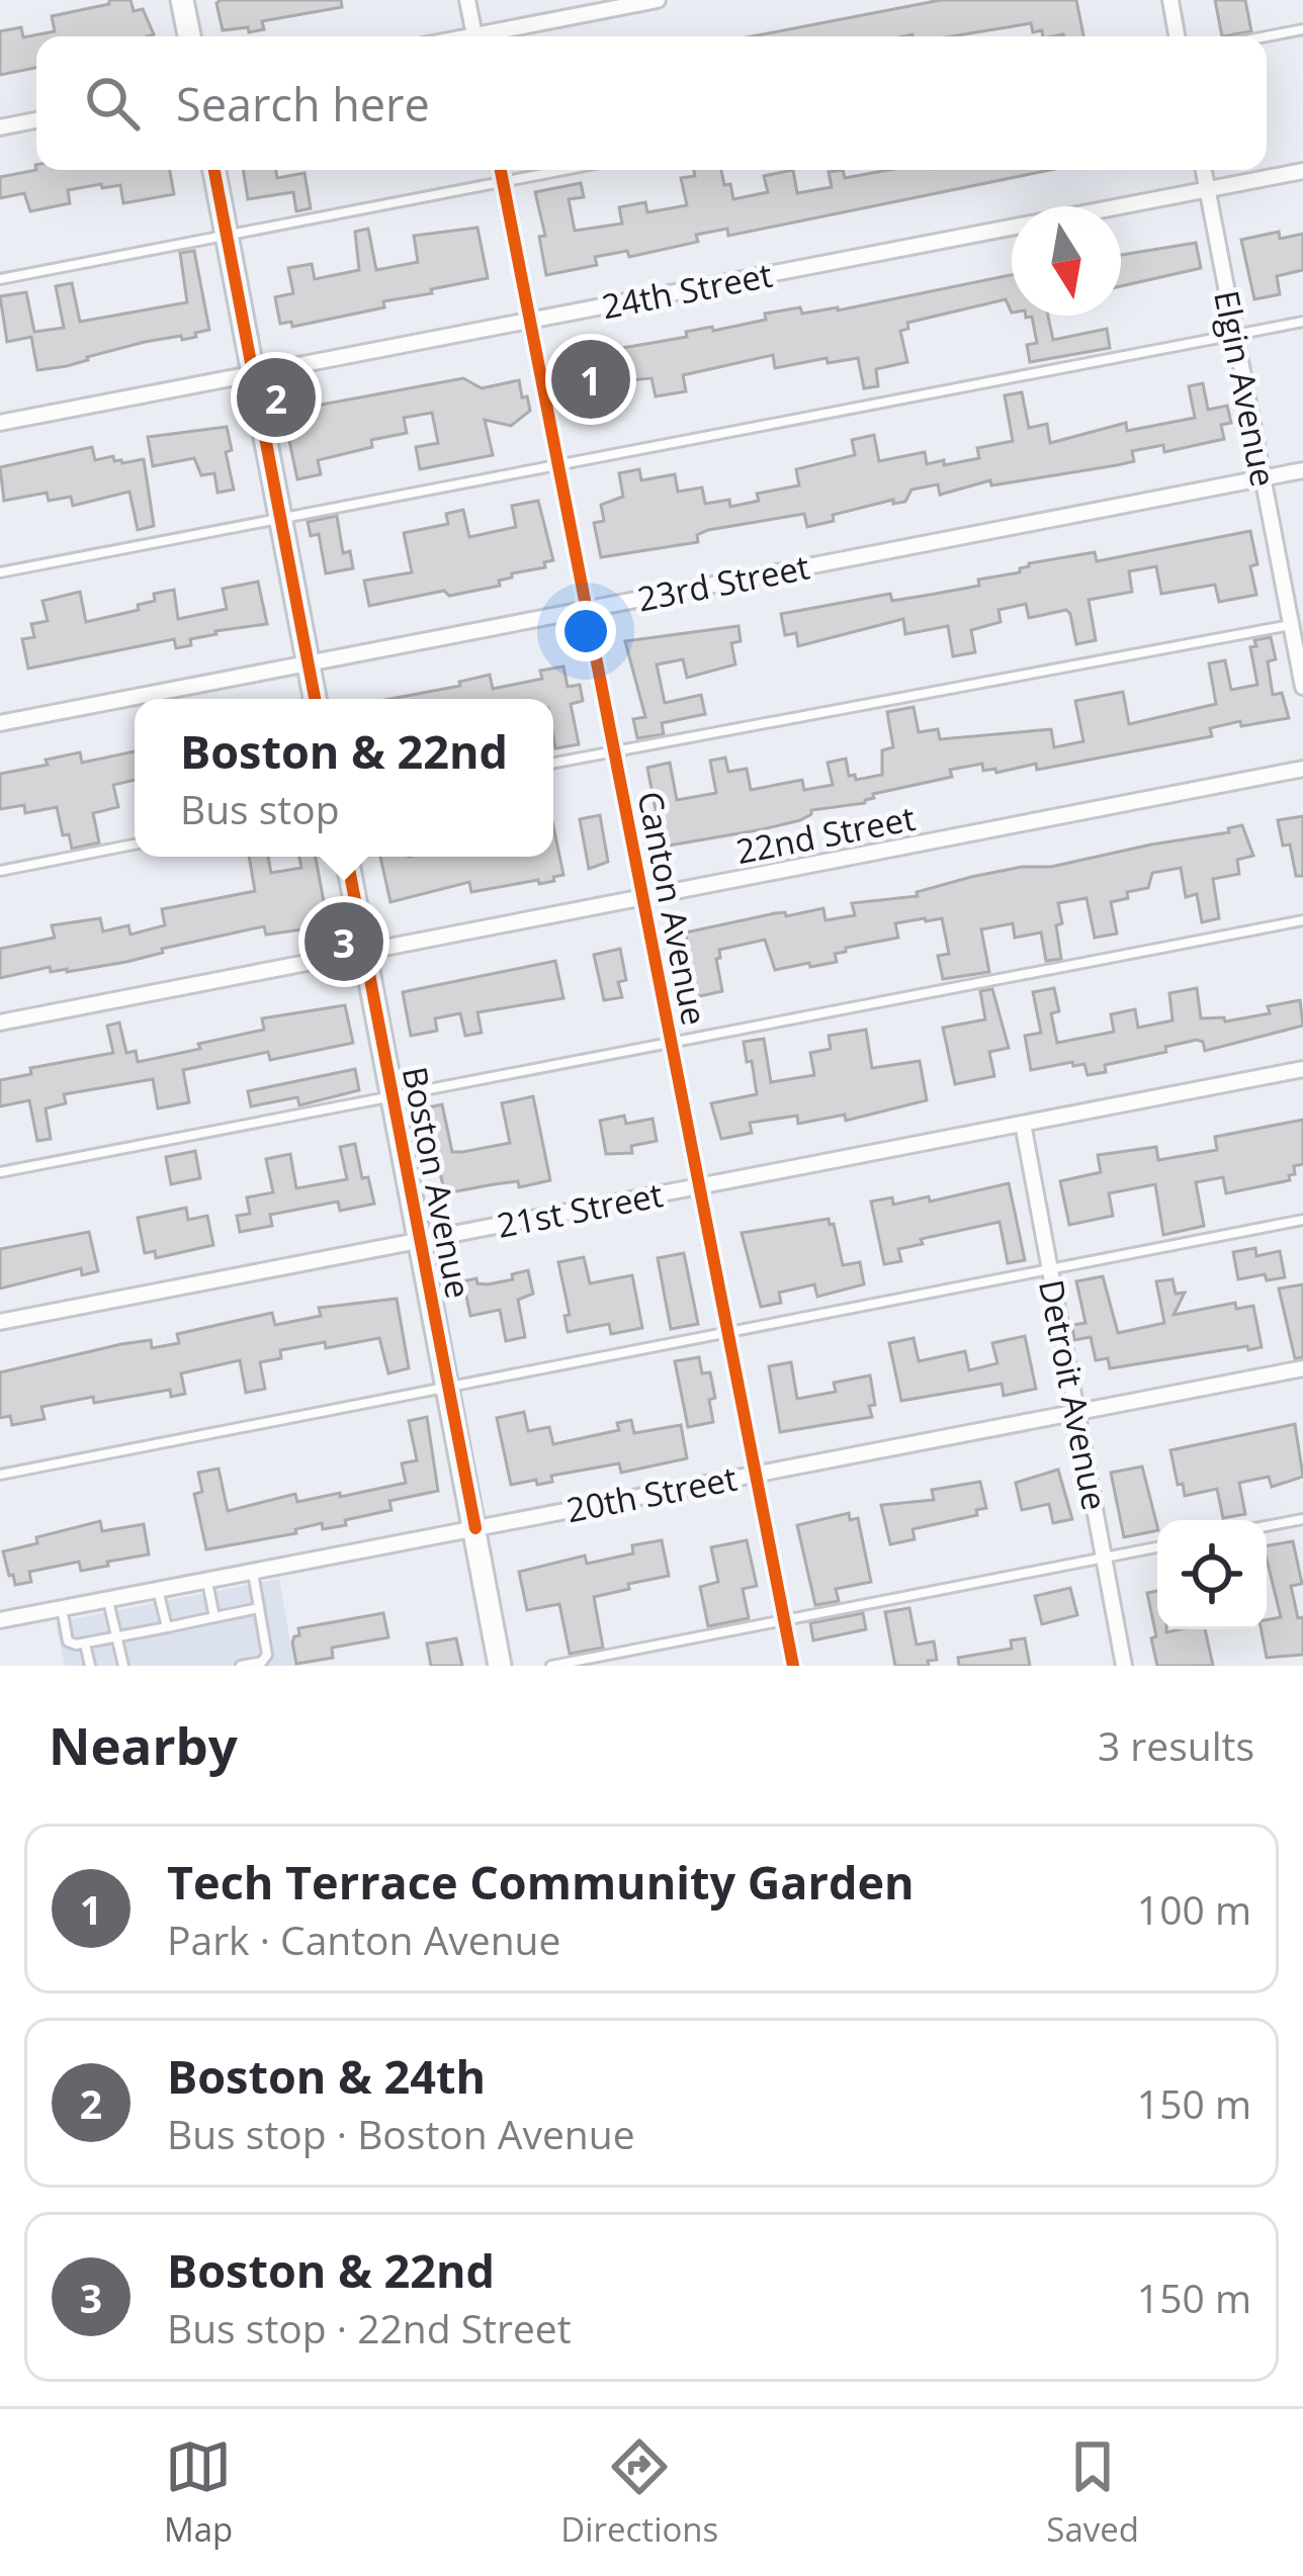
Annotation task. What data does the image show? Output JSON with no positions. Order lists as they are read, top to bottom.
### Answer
{
  "streets": {
    "street": [
      "24th Street",
      "Elgin Avenue",
      "23rd Street",
      "22nd Street",
      "Canton Avenue",
      "Boston Avenue",
      "21st Street",
      "Detroit Avenue",
      "20th Street"
    ]
  },
  "crossings": [
    ["24th Street", "Elgin Avenue"],
    ["24th Street", "Canton Avenue"],
    ["Elgin Avenue", "23rd Street"],
    ["23rd Street", "Canton Avenue"],
    ["22nd Street", "Canton Avenue"],
    ["22nd Street", "Boston Avenue"],
    ["Canton Avenue", "21st Street"],
    ["Canton Avenue", "20th Street"],
    ["Boston Avenue", "21st Street"],
    ["Boston Avenue", "20th Street"],
    ["21st Street", "Detroit Avenue"],
    ["Detroit Avenue", "20th Street"]
  ],
  "north": "bottom",
  "page": {
    "search": "Search here",
    "pins": ["1", "2", "3"],
    "popup": ["Boston & 22nd", "Bus stop"],
    "heading": ["Nearby", "3 results"],
    "list": [
      {
        "mark": "1",
        "name": "Tech Terrace Community Garden",
        "note": "Park · Canton Avenue",
        "value": "100 m"
      },
      {
        "mark": "2",
        "name": "Boston & 24th",
        "note": "Bus stop · Boston Avenue",
        "value": "150 m"
      },
      {
        "mark": "3",
        "name": "Boston & 22nd",
        "note": "Bus stop · 22nd Street",
        "value": "150 m"
      }
    ],
    "nav": ["Map", "Directions", "Saved"]
  }
}
